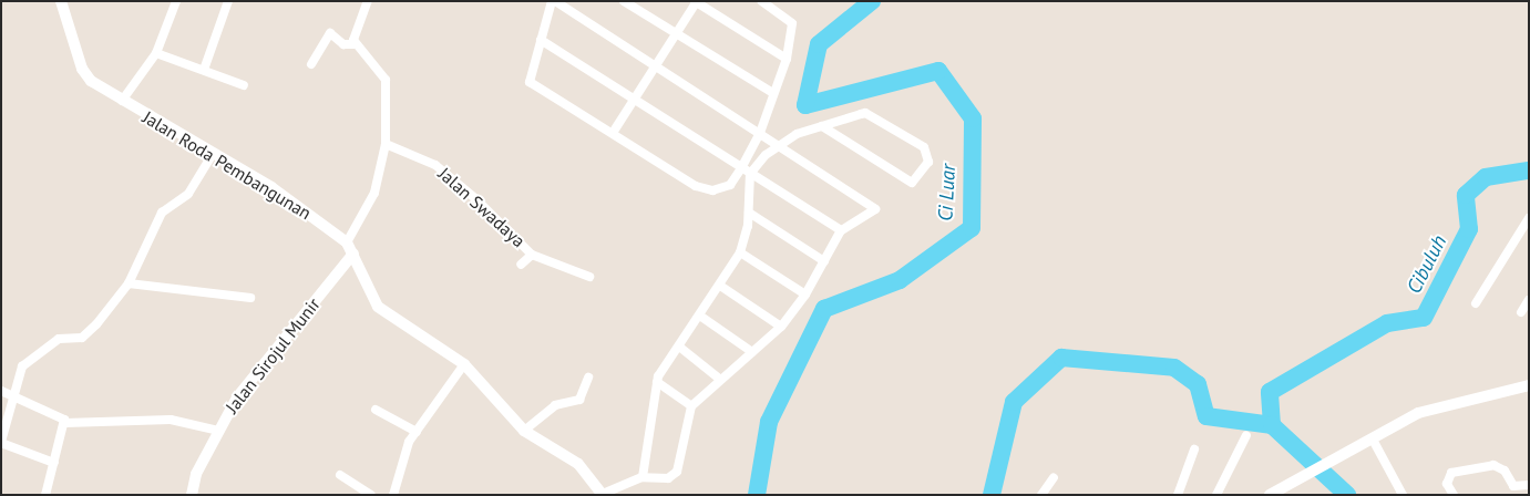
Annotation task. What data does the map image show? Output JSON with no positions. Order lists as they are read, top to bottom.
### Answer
{
  "streets": {
    "street": ["Jalan Roda Pembangunan", "Jalan Swadaya", "Jalan Sirojul Munir"]
  },
  "crossings": [
    ["Jalan Roda Pembangunan", "Jalan Sirojul Munir"]
  ],
  "water": ["Ci Luar", "Cibuluh"]
}
